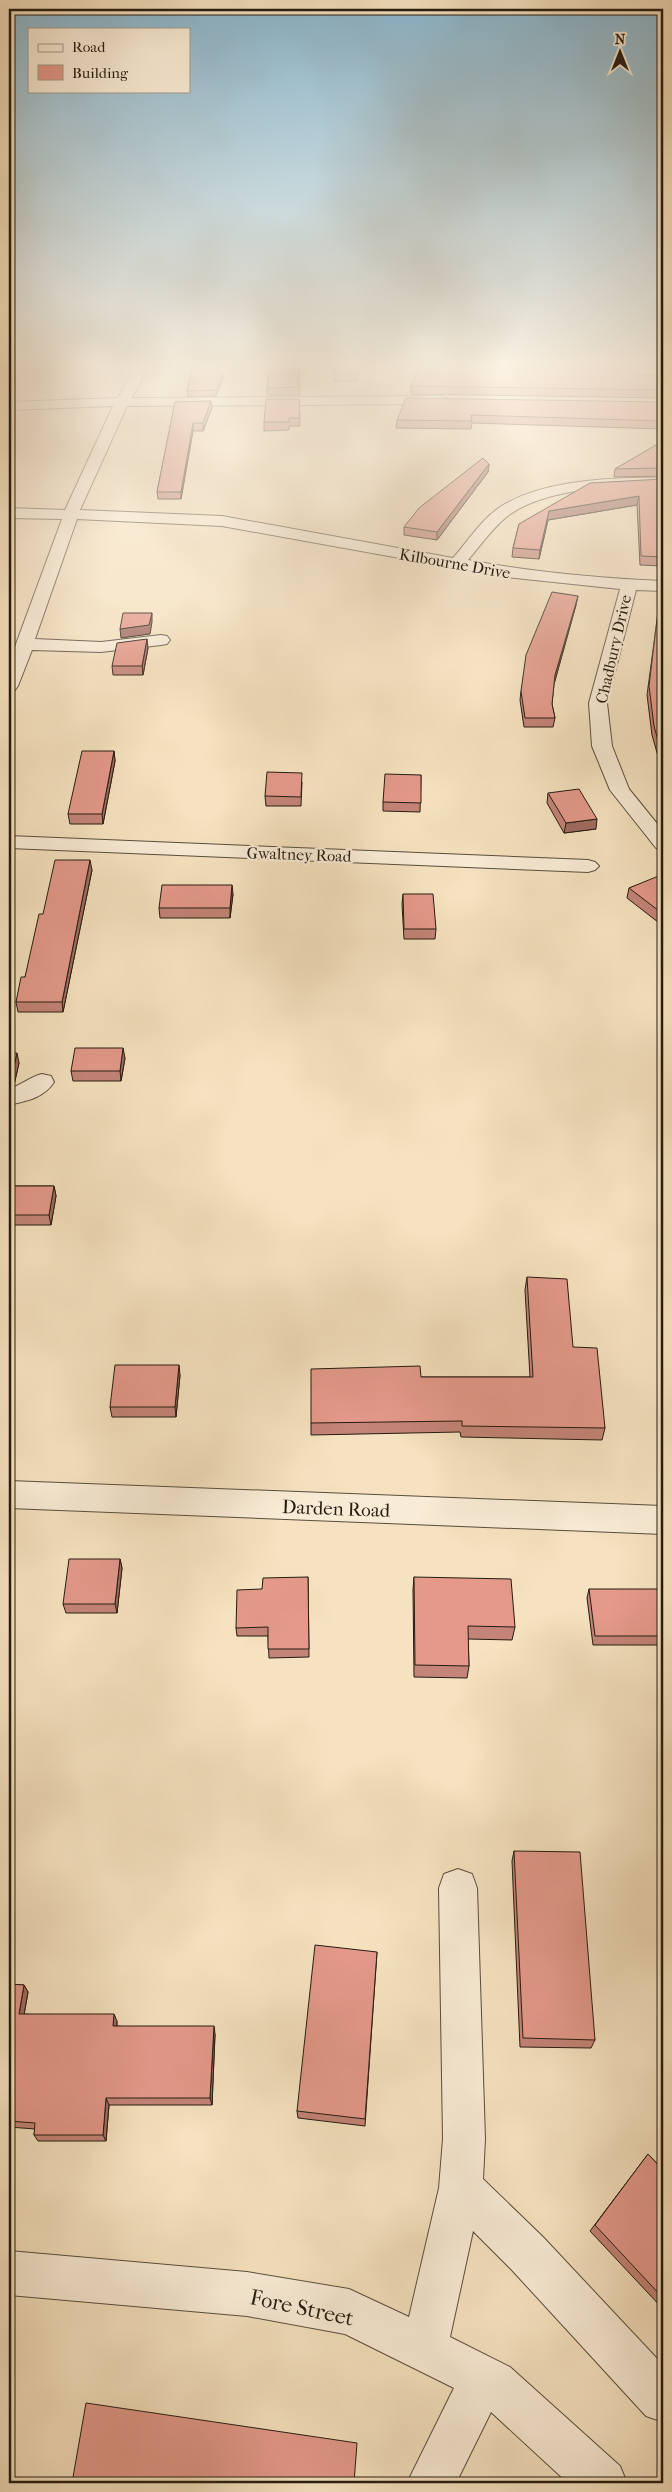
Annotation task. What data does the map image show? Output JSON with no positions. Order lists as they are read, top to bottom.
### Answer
{
  "streets": {
    "street": [
      "Kilbourne Drive",
      "Chadbury Drive",
      "Gwaltney Road",
      "Darden Road",
      "Fore Street"
    ]
  },
  "crossings": [
    ["Kilbourne Drive", "Chadbury Drive"]
  ],
  "legend": ["Road", "Building"],
  "north": "top"
}
